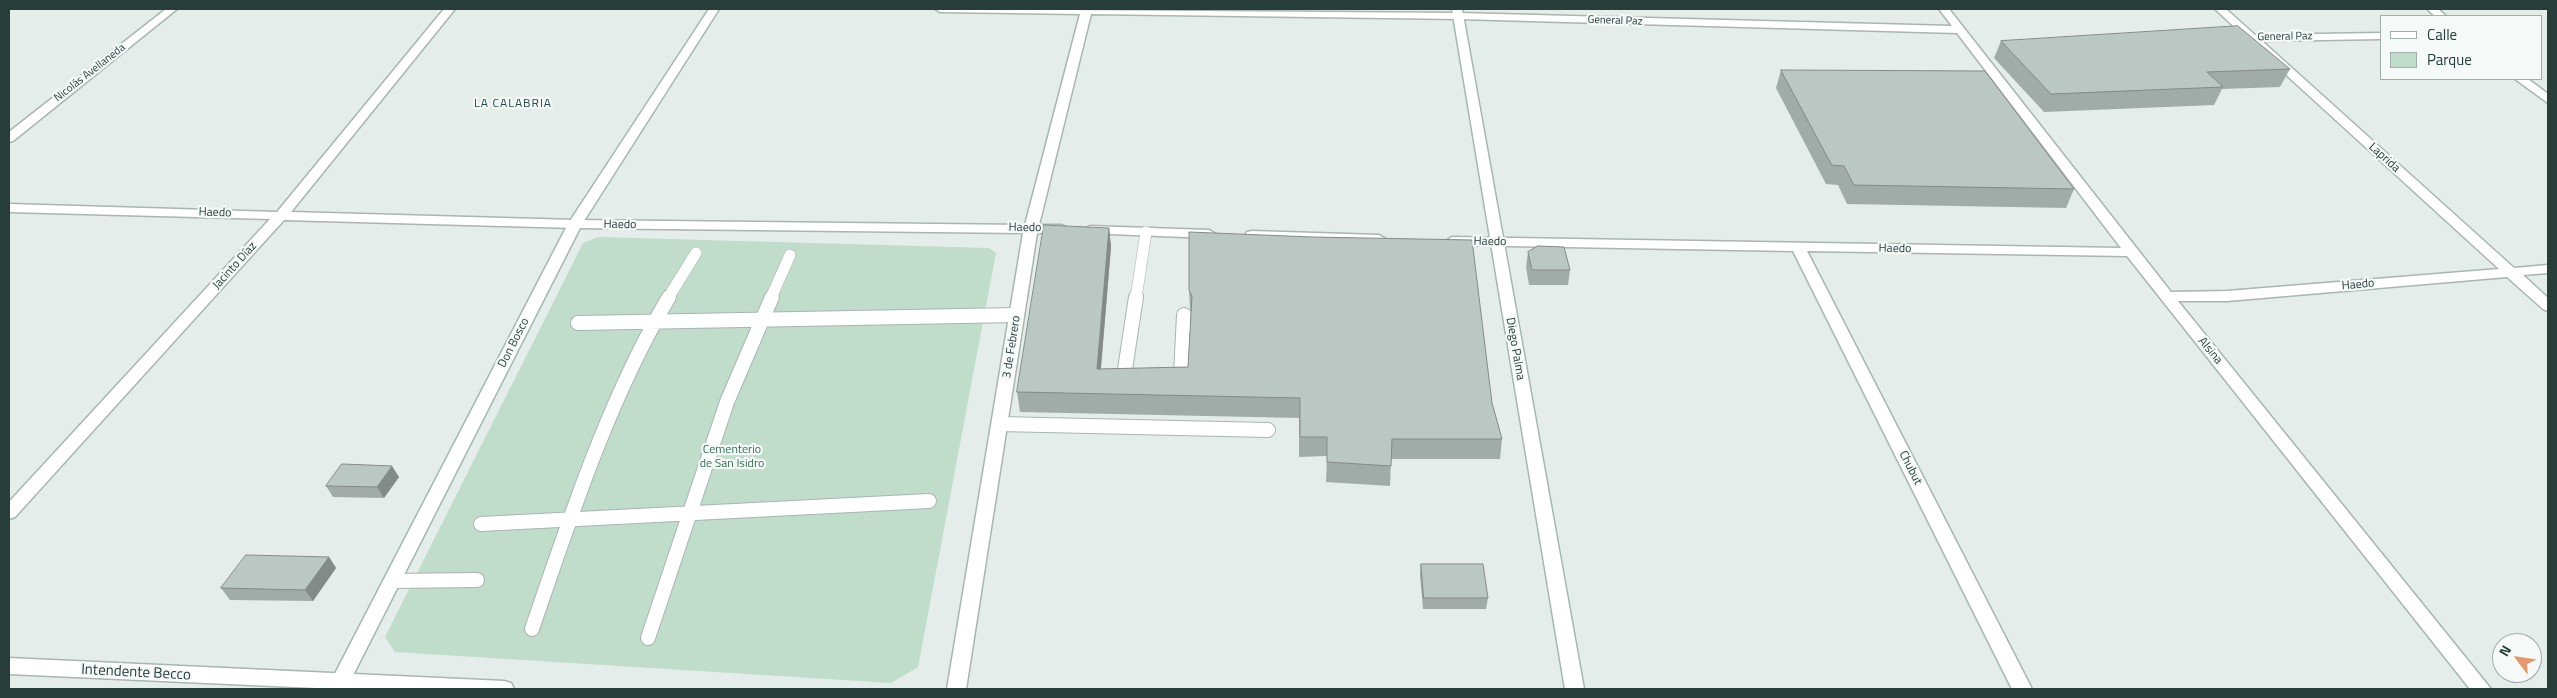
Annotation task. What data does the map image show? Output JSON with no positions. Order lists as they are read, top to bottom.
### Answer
{
  "streets": {
    "street": [
      "General Paz",
      "Nicolás Avellaneda",
      "Laprida",
      "Haedo",
      "Jacinto Díaz",
      "Don Bosco",
      "3 de Febrero",
      "Diego Palma",
      "Alsina",
      "Chubut",
      "Intendente Becco"
    ]
  },
  "crossings": [
    ["General Paz", "Laprida"],
    ["General Paz", "3 de Febrero"],
    ["General Paz", "Diego Palma"],
    ["General Paz", "Alsina"],
    ["Laprida", "Haedo"],
    ["Haedo", "Jacinto Díaz"],
    ["Haedo", "Don Bosco"],
    ["Haedo", "3 de Febrero"],
    ["Haedo", "Diego Palma"],
    ["Haedo", "Alsina"],
    ["Haedo", "Chubut"],
    ["Don Bosco", "Intendente Becco"]
  ],
  "districts": ["LA CALABRIA"],
  "parks": ["Cementerio de San Isidro"],
  "legend": ["Calle", "Parque"],
  "north": "top left"
}
